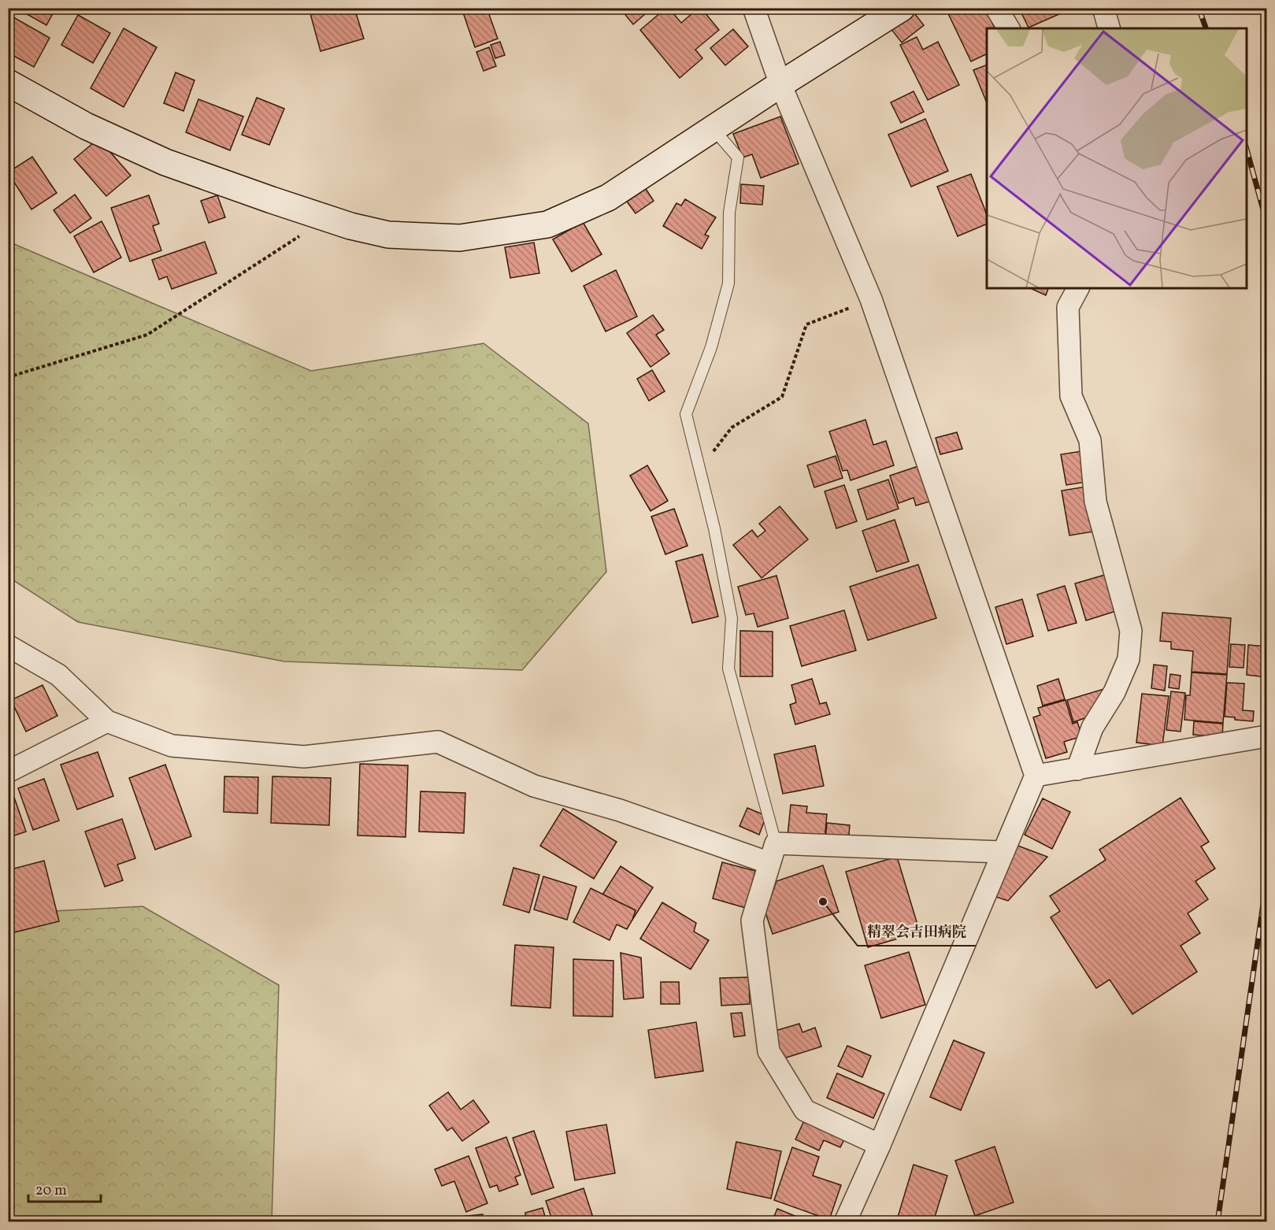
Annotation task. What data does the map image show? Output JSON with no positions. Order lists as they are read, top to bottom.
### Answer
{
  "places": ["精翠会吉田病院"],
  "scale_bar": "20 m"
}
